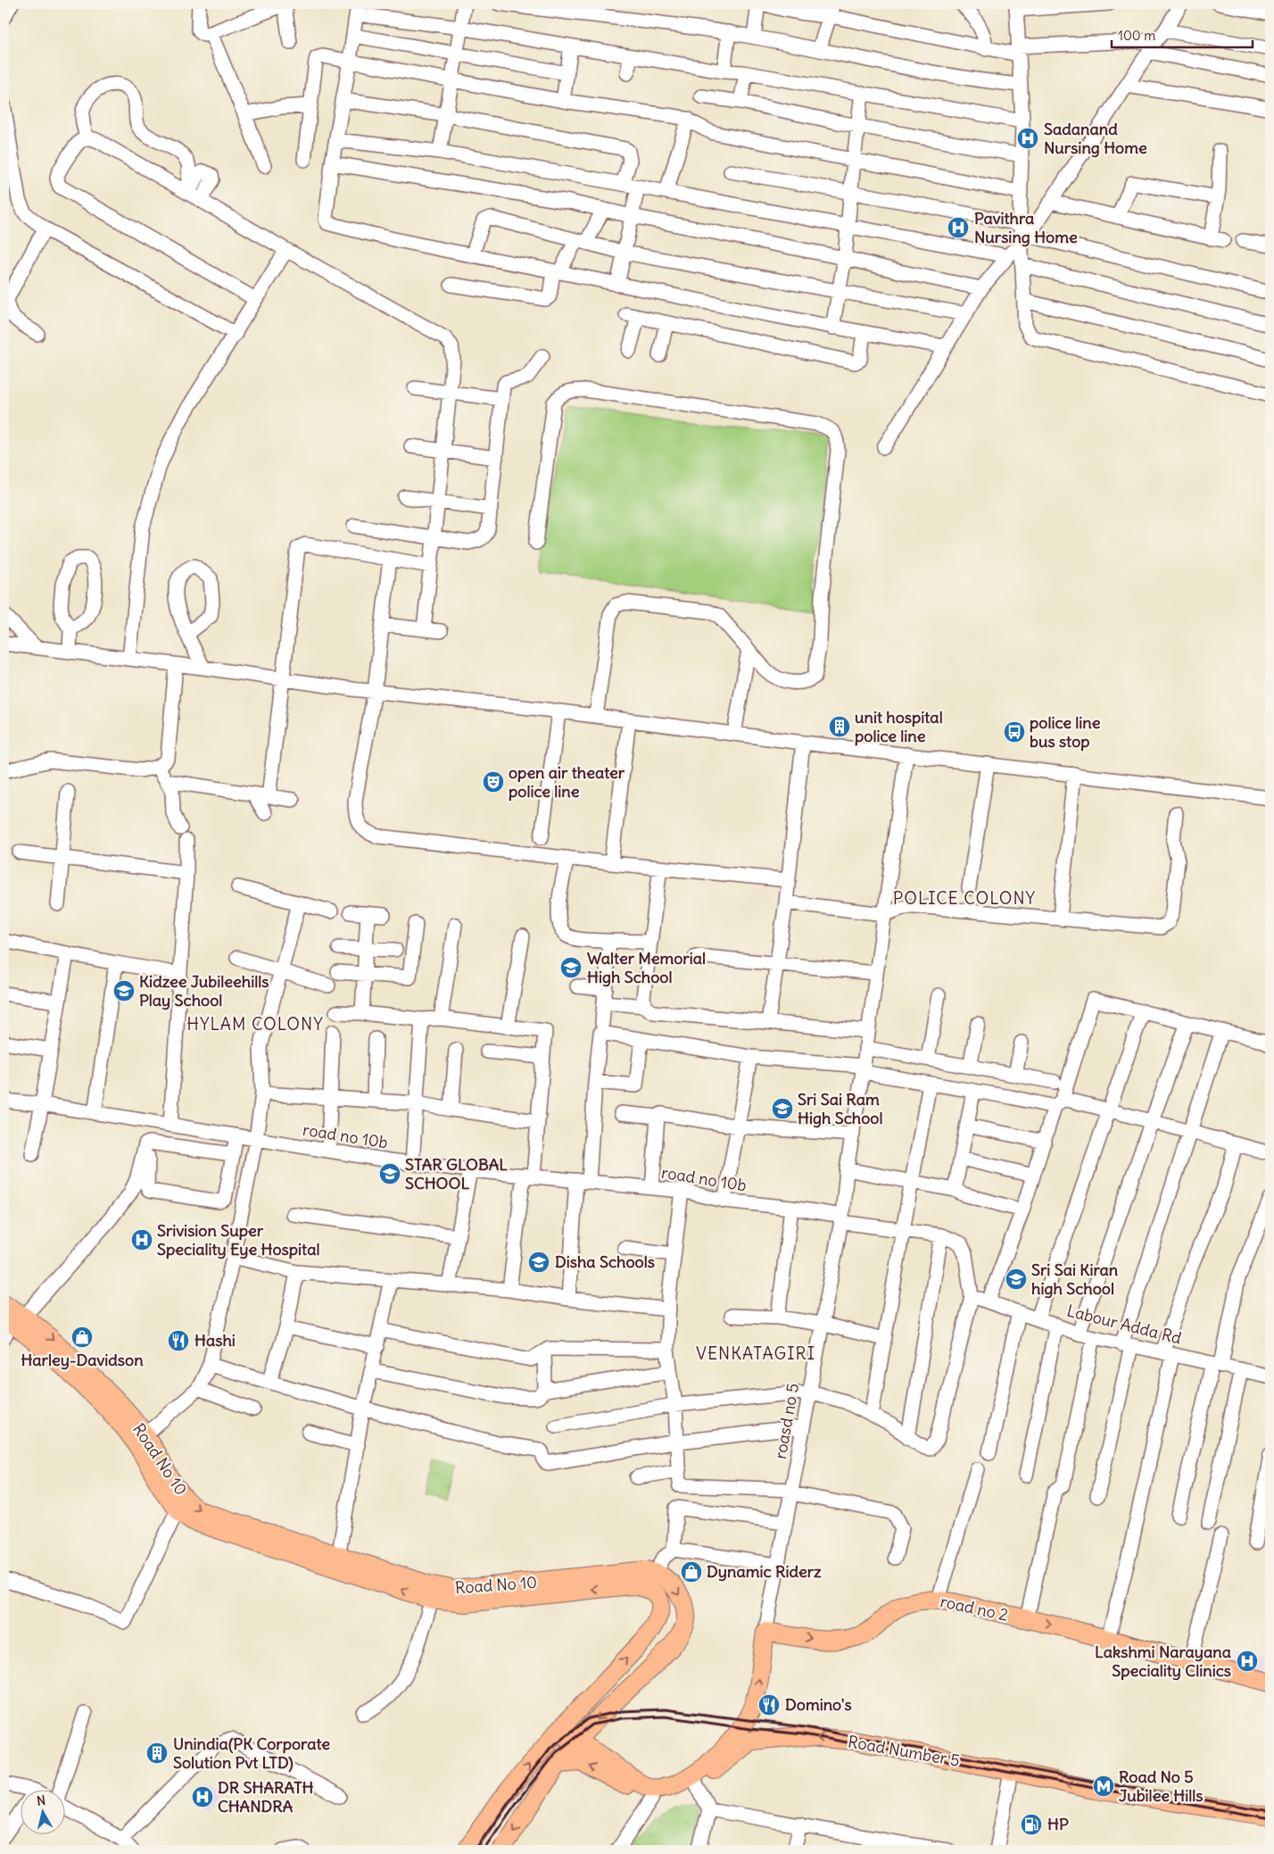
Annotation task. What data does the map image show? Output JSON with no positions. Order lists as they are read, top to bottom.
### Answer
{
  "streets": {
    "main road": ["Road No 10", "road no 2", "Road Number 5"],
    "street": ["road no 10b", "Labour Adda Rd", "roasd no 5"]
  },
  "crossings": [
    ["road no 10b", "Labour Adda Rd"],
    ["road no 10b", "roasd no 5"],
    ["roasd no 5", "road no 2"]
  ],
  "one_way": ["road no 2", "Road Number 5"],
  "districts": ["POLICE COLONY", "HYLAM COLONY", "VENKATAGIRI"],
  "places": {
    "hospital": [
      "Sadanand Nursing Home",
      "Pavithra Nursing Home",
      "Srivision Super Speciality Eye Hospital",
      "Lakshmi Narayana Speciality Clinics",
      "DR SHARATH CHANDRA"
    ],
    "building": ["unit hospital police line", "Unindia(PK Corporate Solution Pvt LTD)"],
    "bus stop": ["police line bus stop"],
    "theatre": ["open air theater police line"],
    "school or university": [
      "Walter Memorial High School",
      "Kidzee Jubileehills Play School",
      "Sri Sai Ram High School",
      "STAR GLOBAL SCHOOL",
      "Disha Schools",
      "Sri Sai Kiran high School"
    ],
    "shop": ["Harley-Davidson", "Dynamic Riderz"],
    "restaurant": ["Hashi", "Domino's"],
    "metro station": ["Road No 5 Jubilee Hills"],
    "fuel station": ["HP"]
  },
  "scale_bar": "100 m",
  "north": "top"
}
